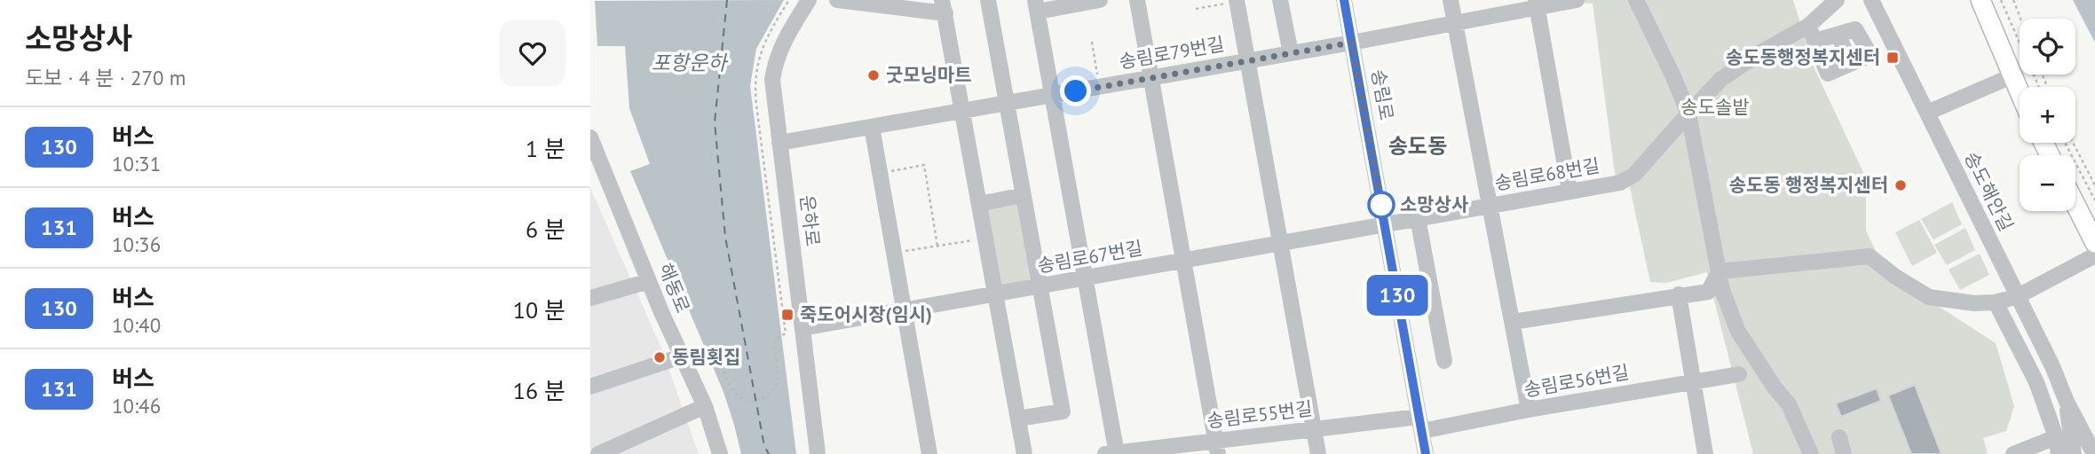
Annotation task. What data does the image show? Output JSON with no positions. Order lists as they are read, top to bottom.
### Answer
{
  "streets": {
    "street": [
      "송림로79번길",
      "송림로",
      "송림로68번길",
      "송도해안길",
      "운하로",
      "송림로67번길",
      "해동로",
      "송림로56번길",
      "송림로55번길"
    ]
  },
  "crossings": [
    ["송림로79번길", "송림로"],
    ["송림로79번길", "운하로"],
    ["송림로", "송림로68번길"],
    ["송림로", "송림로67번길"],
    ["송림로", "송림로56번길"],
    ["송림로", "송림로55번길"],
    ["송림로68번길", "송림로67번길"],
    ["운하로", "송림로67번길"],
    ["송림로56번길", "송림로55번길"]
  ],
  "districts": ["송도동"],
  "water": ["포항운하"],
  "parks": ["송도솔밭"],
  "places": {
    "transit": ["송도동행정복지센터", "죽도어시장(임시)"],
    "other": [
      "굿모닝마트",
      "송도동 행정복지센터",
      "소망상사",
      "동림횟집"
    ]
  },
  "lines": ["bus line 130"],
  "page": {
    "heading": ["소망상사", "도보 · 4 분 · 270 m"],
    "on_map": "130",
    "map_buttons": ["+", "−"],
    "list": [
      {
        "mark": "130",
        "name": "버스",
        "note": "10:31",
        "value": "1 분"
      },
      {
        "mark": "131",
        "name": "버스",
        "note": "10:36",
        "value": "6 분"
      },
      {
        "mark": "130",
        "name": "버스",
        "note": "10:40",
        "value": "10 분"
      },
      {
        "mark": "131",
        "name": "버스",
        "note": "10:46",
        "value": "16 분"
      }
    ]
  }
}
